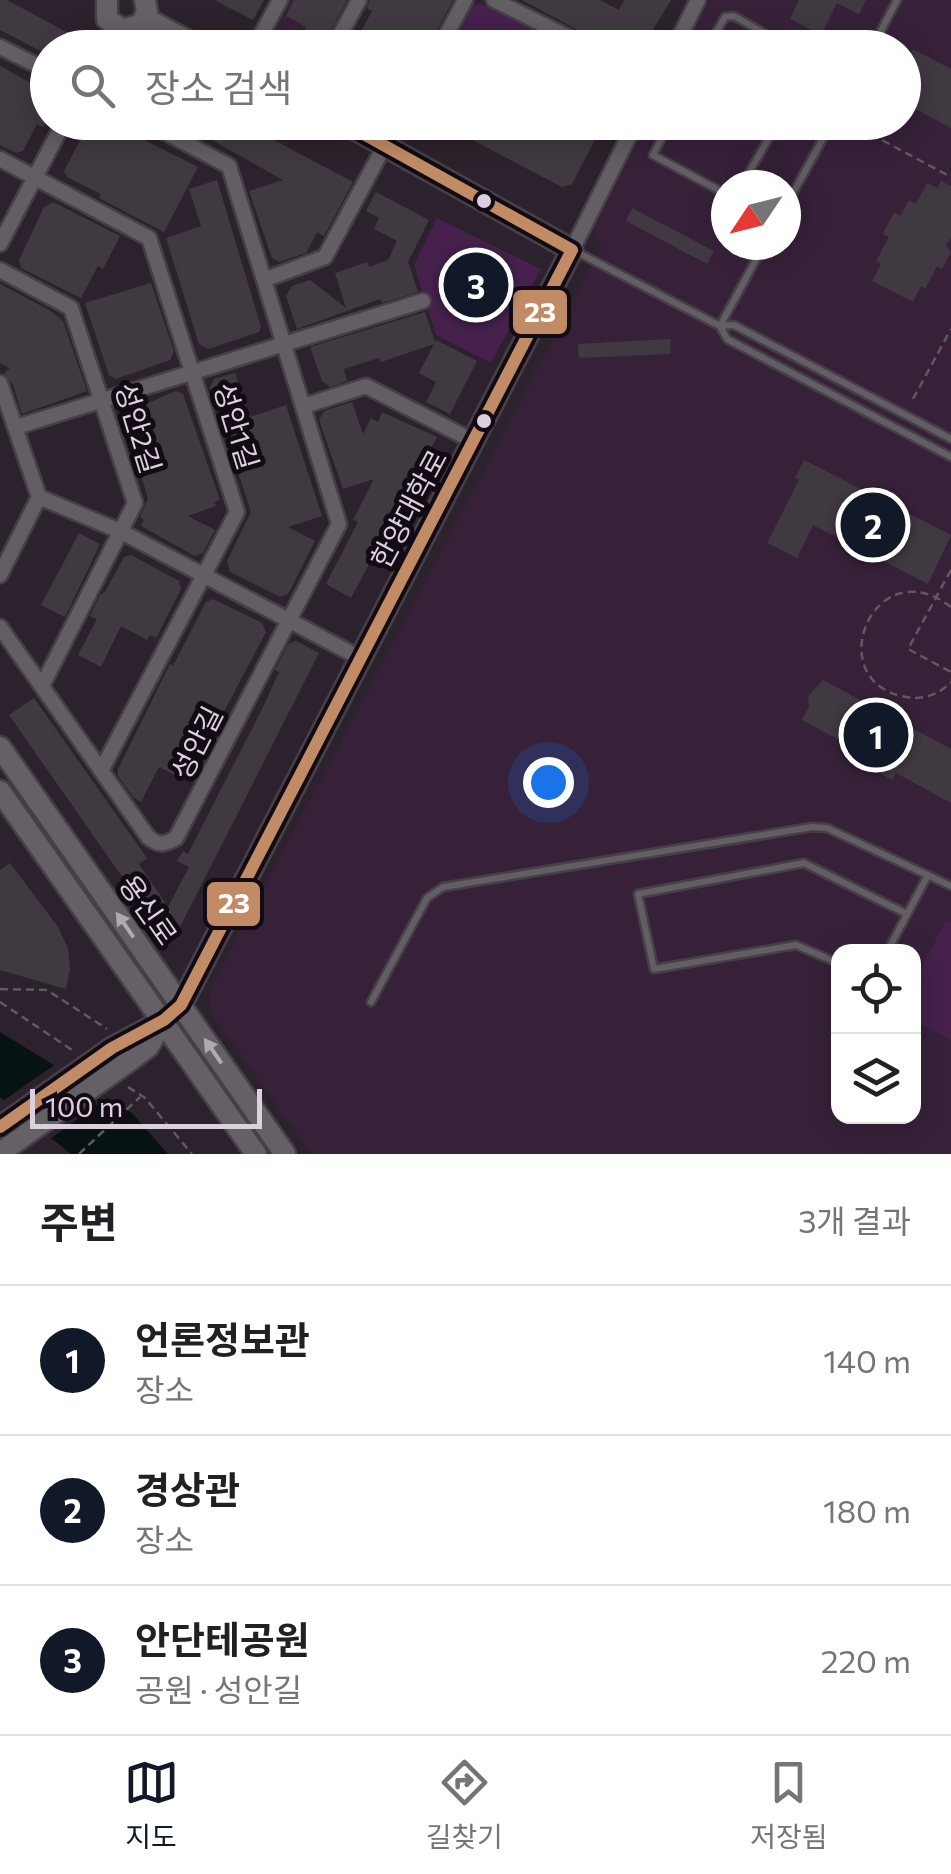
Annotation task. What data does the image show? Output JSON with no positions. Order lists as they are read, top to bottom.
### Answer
{
  "streets": {
    "street": [
      "성안1길",
      "성안2길",
      "한양대학로",
      "성안길",
      "용신로"
    ]
  },
  "crossings": [
    ["성안1길", "성안길"],
    ["성안2길", "성안길"],
    ["한양대학로", "용신로"]
  ],
  "lines": ["transit line 23"],
  "scale_bar": "100 m",
  "north": "bottom left",
  "page": {
    "search": "장소 검색",
    "pins": ["3", "2", "1"],
    "scale": "100 m",
    "heading": ["주변", "3개 결과"],
    "list": [
      {
        "mark": "1",
        "name": "언론정보관",
        "note": "장소",
        "value": "140 m"
      },
      {
        "mark": "2",
        "name": "경상관",
        "note": "장소",
        "value": "180 m"
      },
      {
        "mark": "3",
        "name": "안단테공원",
        "note": "공원 · 성안길",
        "value": "220 m"
      }
    ],
    "nav": ["지도", "길찾기", "저장됨"]
  }
}
